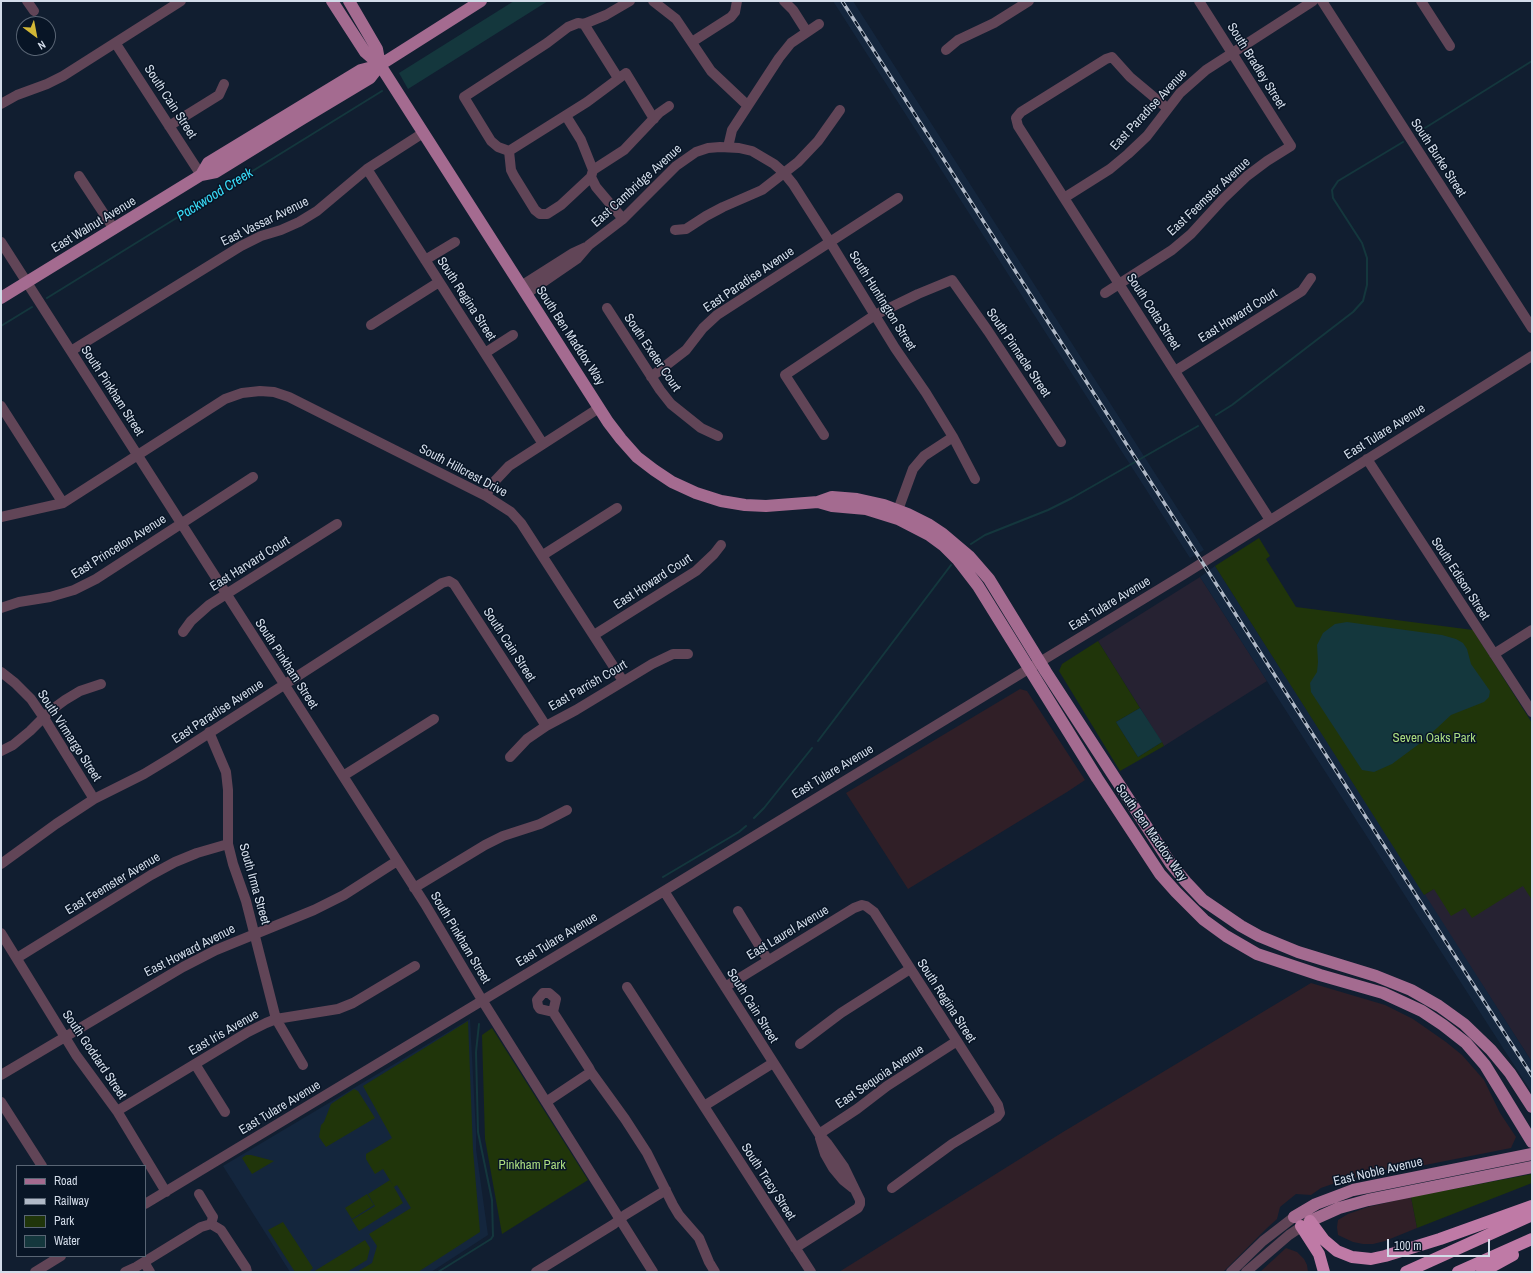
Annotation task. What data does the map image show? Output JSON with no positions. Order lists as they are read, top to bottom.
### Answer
{
  "streets": {
    "main road": ["East Walnut Avenue", "South Ben Maddox Way", "East Noble Avenue"],
    "street": [
      "South Bradley Street",
      "South Cain Street",
      "East Paradise Avenue",
      "South Burke Street",
      "East Cambridge Avenue",
      "East Feemster Avenue",
      "East Vassar Avenue",
      "South Regina Street",
      "South Huntington Street",
      "South Cotta Street",
      "East Howard Court",
      "South Exeter Court",
      "South Pinnacle Street",
      "South Pinkham Street",
      "East Tulare Avenue",
      "South Hillcrest Drive",
      "East Princeton Avenue",
      "East Harvard Court",
      "South Edison Street",
      "East Parrish Court",
      "South Virmargo Street",
      "South Irma Street",
      "East Laurel Avenue",
      "East Howard Avenue",
      "East Iris Avenue",
      "South Goddard Street",
      "East Sequoia Avenue",
      "South Tracy Street"
    ]
  },
  "crossings": [
    ["South Bradley Street", "East Paradise Avenue"],
    ["South Bradley Street", "East Feemster Avenue"],
    ["South Cain Street", "East Paradise Avenue"],
    ["South Cain Street", "East Walnut Avenue"],
    ["South Cain Street", "East Tulare Avenue"],
    ["South Cain Street", "East Parrish Court"],
    ["South Cain Street", "East Laurel Avenue"],
    ["South Cain Street", "East Sequoia Avenue"],
    ["South Cain Street", "South Tracy Street"],
    ["East Paradise Avenue", "South Huntington Street"],
    ["East Paradise Avenue", "South Cotta Street"],
    ["East Paradise Avenue", "South Exeter Court"],
    ["East Paradise Avenue", "South Pinkham Street"],
    ["East Paradise Avenue", "South Virmargo Street"],
    ["East Paradise Avenue", "South Irma Street"],
    ["East Cambridge Avenue", "South Huntington Street"],
    ["East Cambridge Avenue", "South Ben Maddox Way"],
    ["East Feemster Avenue", "South Cotta Street"],
    ["East Feemster Avenue", "South Irma Street"],
    ["East Feemster Avenue", "South Goddard Street"],
    ["East Vassar Avenue", "South Regina Street"],
    ["East Vassar Avenue", "South Ben Maddox Way"],
    ["East Vassar Avenue", "South Pinkham Street"],
    ["East Walnut Avenue", "South Ben Maddox Way"],
    ["East Walnut Avenue", "South Pinkham Street"],
    ["South Regina Street", "East Laurel Avenue"],
    ["South Regina Street", "East Sequoia Avenue"],
    ["South Huntington Street", "South Pinnacle Street"],
    ["South Cotta Street", "East Howard Court"],
    ["South Cotta Street", "East Tulare Avenue"],
    ["East Howard Court", "South Hillcrest Drive"],
    ["South Ben Maddox Way", "East Tulare Avenue"],
    ["South Pinkham Street", "East Tulare Avenue"],
    ["South Pinkham Street", "South Hillcrest Drive"],
    ["South Pinkham Street", "East Princeton Avenue"],
    ["South Pinkham Street", "East Harvard Court"],
    ["South Pinkham Street", "East Howard Avenue"],
    ["East Tulare Avenue", "South Edison Street"],
    ["East Tulare Avenue", "South Goddard Street"],
    ["South Hillcrest Drive", "East Parrish Court"],
    ["South Irma Street", "East Howard Avenue"],
    ["South Irma Street", "East Iris Avenue"],
    ["East Howard Avenue", "South Goddard Street"],
    ["East Iris Avenue", "South Goddard Street"]
  ],
  "water": ["Packwood Creek"],
  "parks": ["Seven Oaks Park", "Pinkham Park"],
  "legend": [
    "Road",
    "Railway",
    "Park",
    "Water"
  ],
  "scale_bar": "100 m",
  "north": "bottom right"
}
